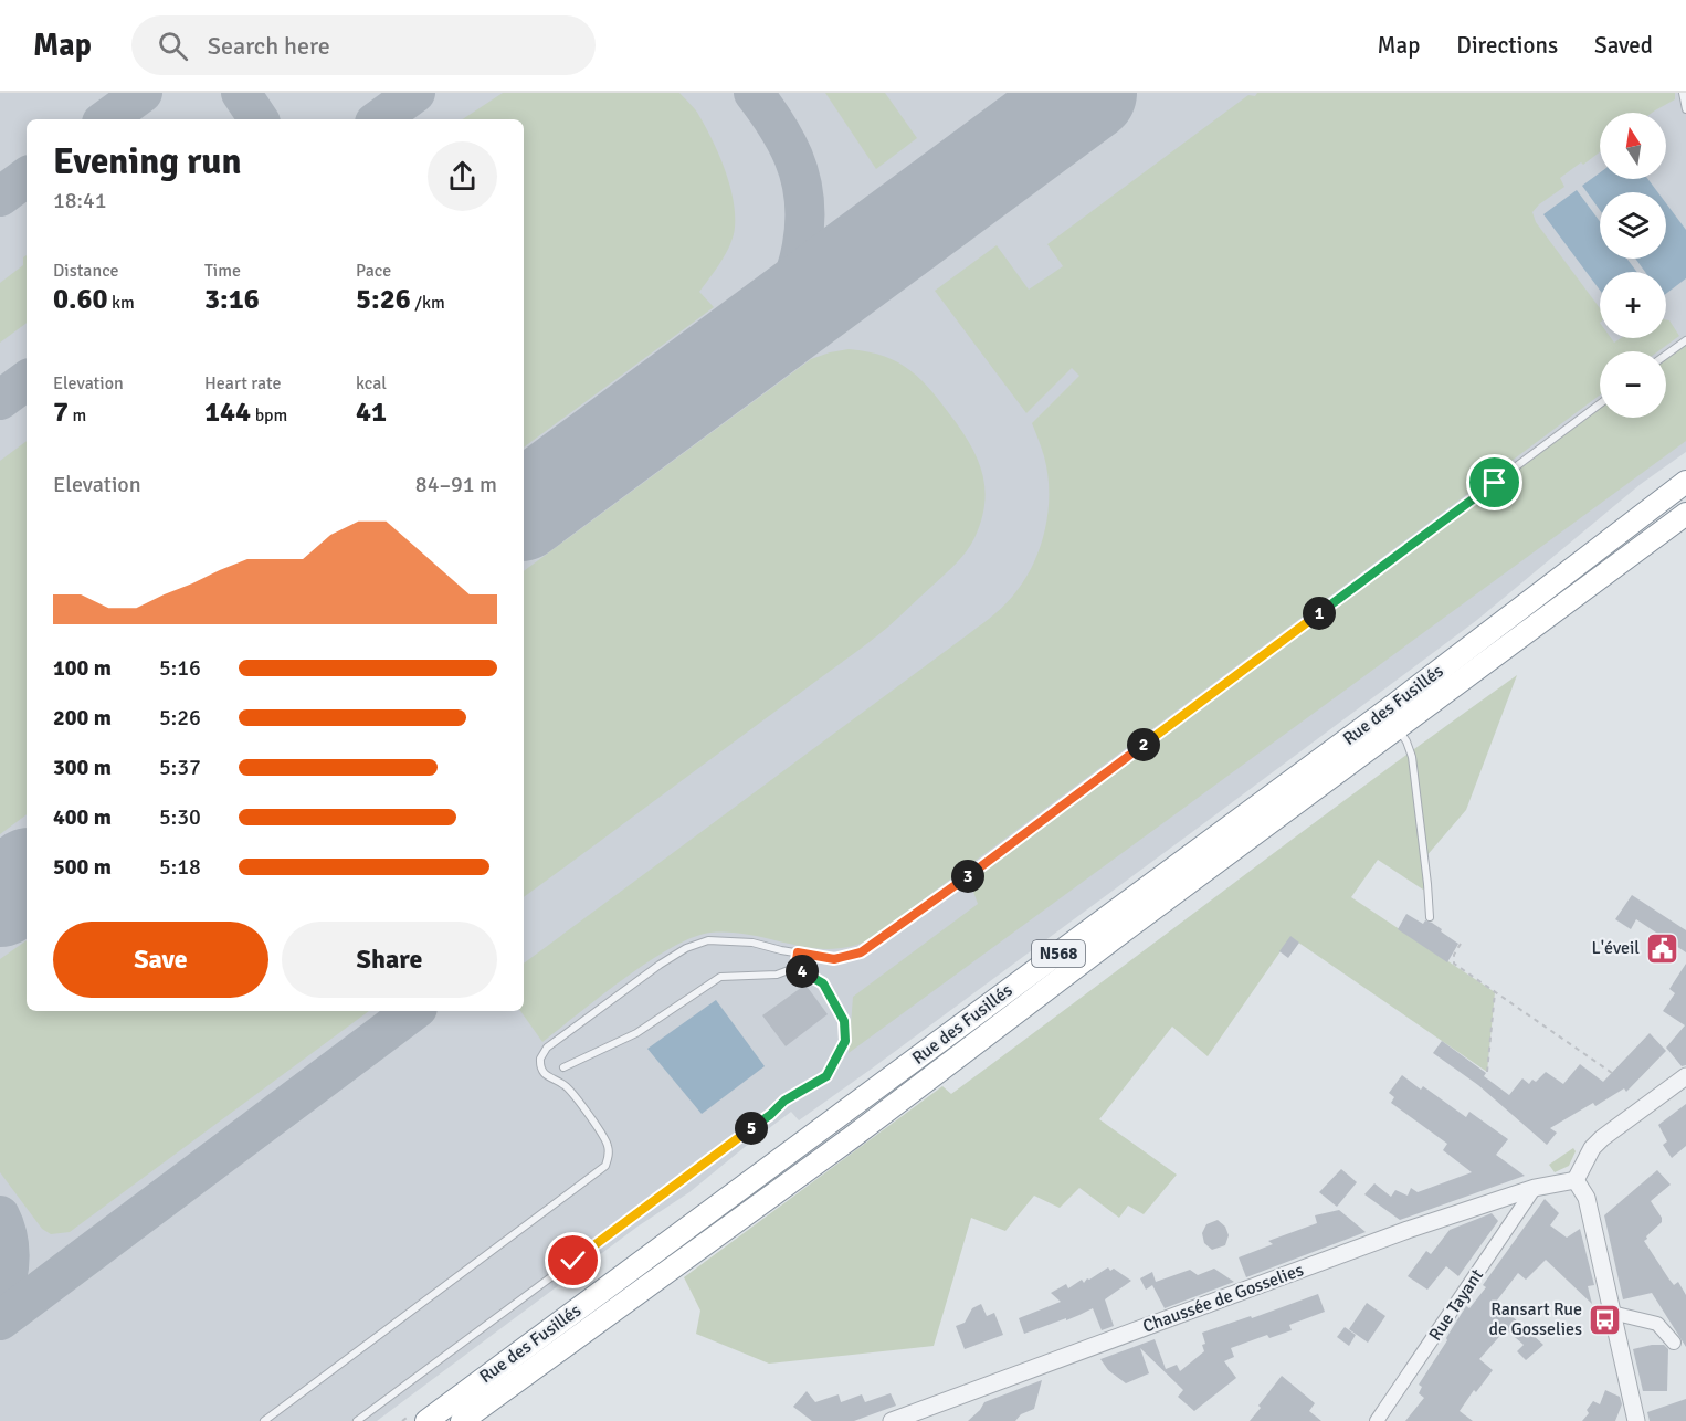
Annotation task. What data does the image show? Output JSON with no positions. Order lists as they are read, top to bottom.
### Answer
{
  "streets": {
    "highway": ["Rue des Fusillés", "N568"],
    "street": ["Chaussée de Gosselies", "Rue Tayant"]
  },
  "crossings": [
    ["Chaussée de Gosselies", "Rue Tayant"]
  ],
  "places": {
    "public building": ["L'éveil"],
    "bus stop": ["Ransart Rue de Gosselies"]
  },
  "north": "top",
  "page": {
    "header": "Map",
    "search": "Search here",
    "nav": ["Map", "Directions", "Saved"],
    "map_buttons": ["+", "−"],
    "heading": ["Evening run", "18:41"],
    "stats": [
      ["Distance", "0.60 km"],
      ["Time", "3:16"],
      ["Pace", "5:26 /km"],
      ["Elevation", "7 m"],
      ["Heart rate", "144 bpm"],
      ["kcal", "41"]
    ],
    "chart": ["Elevation", "84–91 m"],
    "pins": [
      "1",
      "2",
      "3",
      "4",
      "5"
    ],
    "list": [
      {
        "name": "100 m",
        "note": "5:16"
      },
      {
        "name": "200 m",
        "note": "5:26"
      },
      {
        "name": "300 m",
        "note": "5:37"
      },
      {
        "name": "400 m",
        "note": "5:30"
      },
      {
        "name": "500 m",
        "note": "5:18"
      }
    ],
    "buttons": ["Save", "Share"]
  }
}
